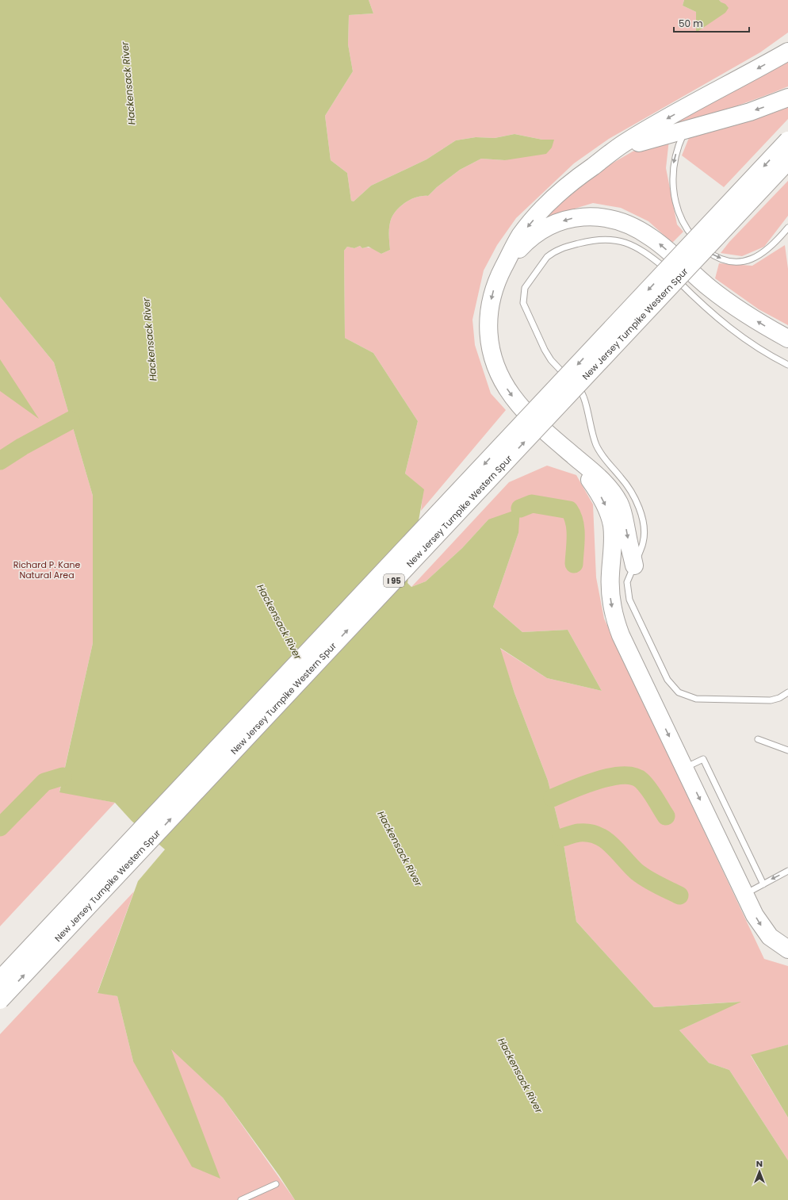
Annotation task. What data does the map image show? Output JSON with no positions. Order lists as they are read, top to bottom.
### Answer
{
  "streets": {
    "highway": ["New Jersey Turnpike Western Spur", "I 95"]
  },
  "water": ["Hackensack River"],
  "parks": ["Richard P. Kane Natural Area"],
  "scale_bar": "50 m",
  "north": "top"
}
